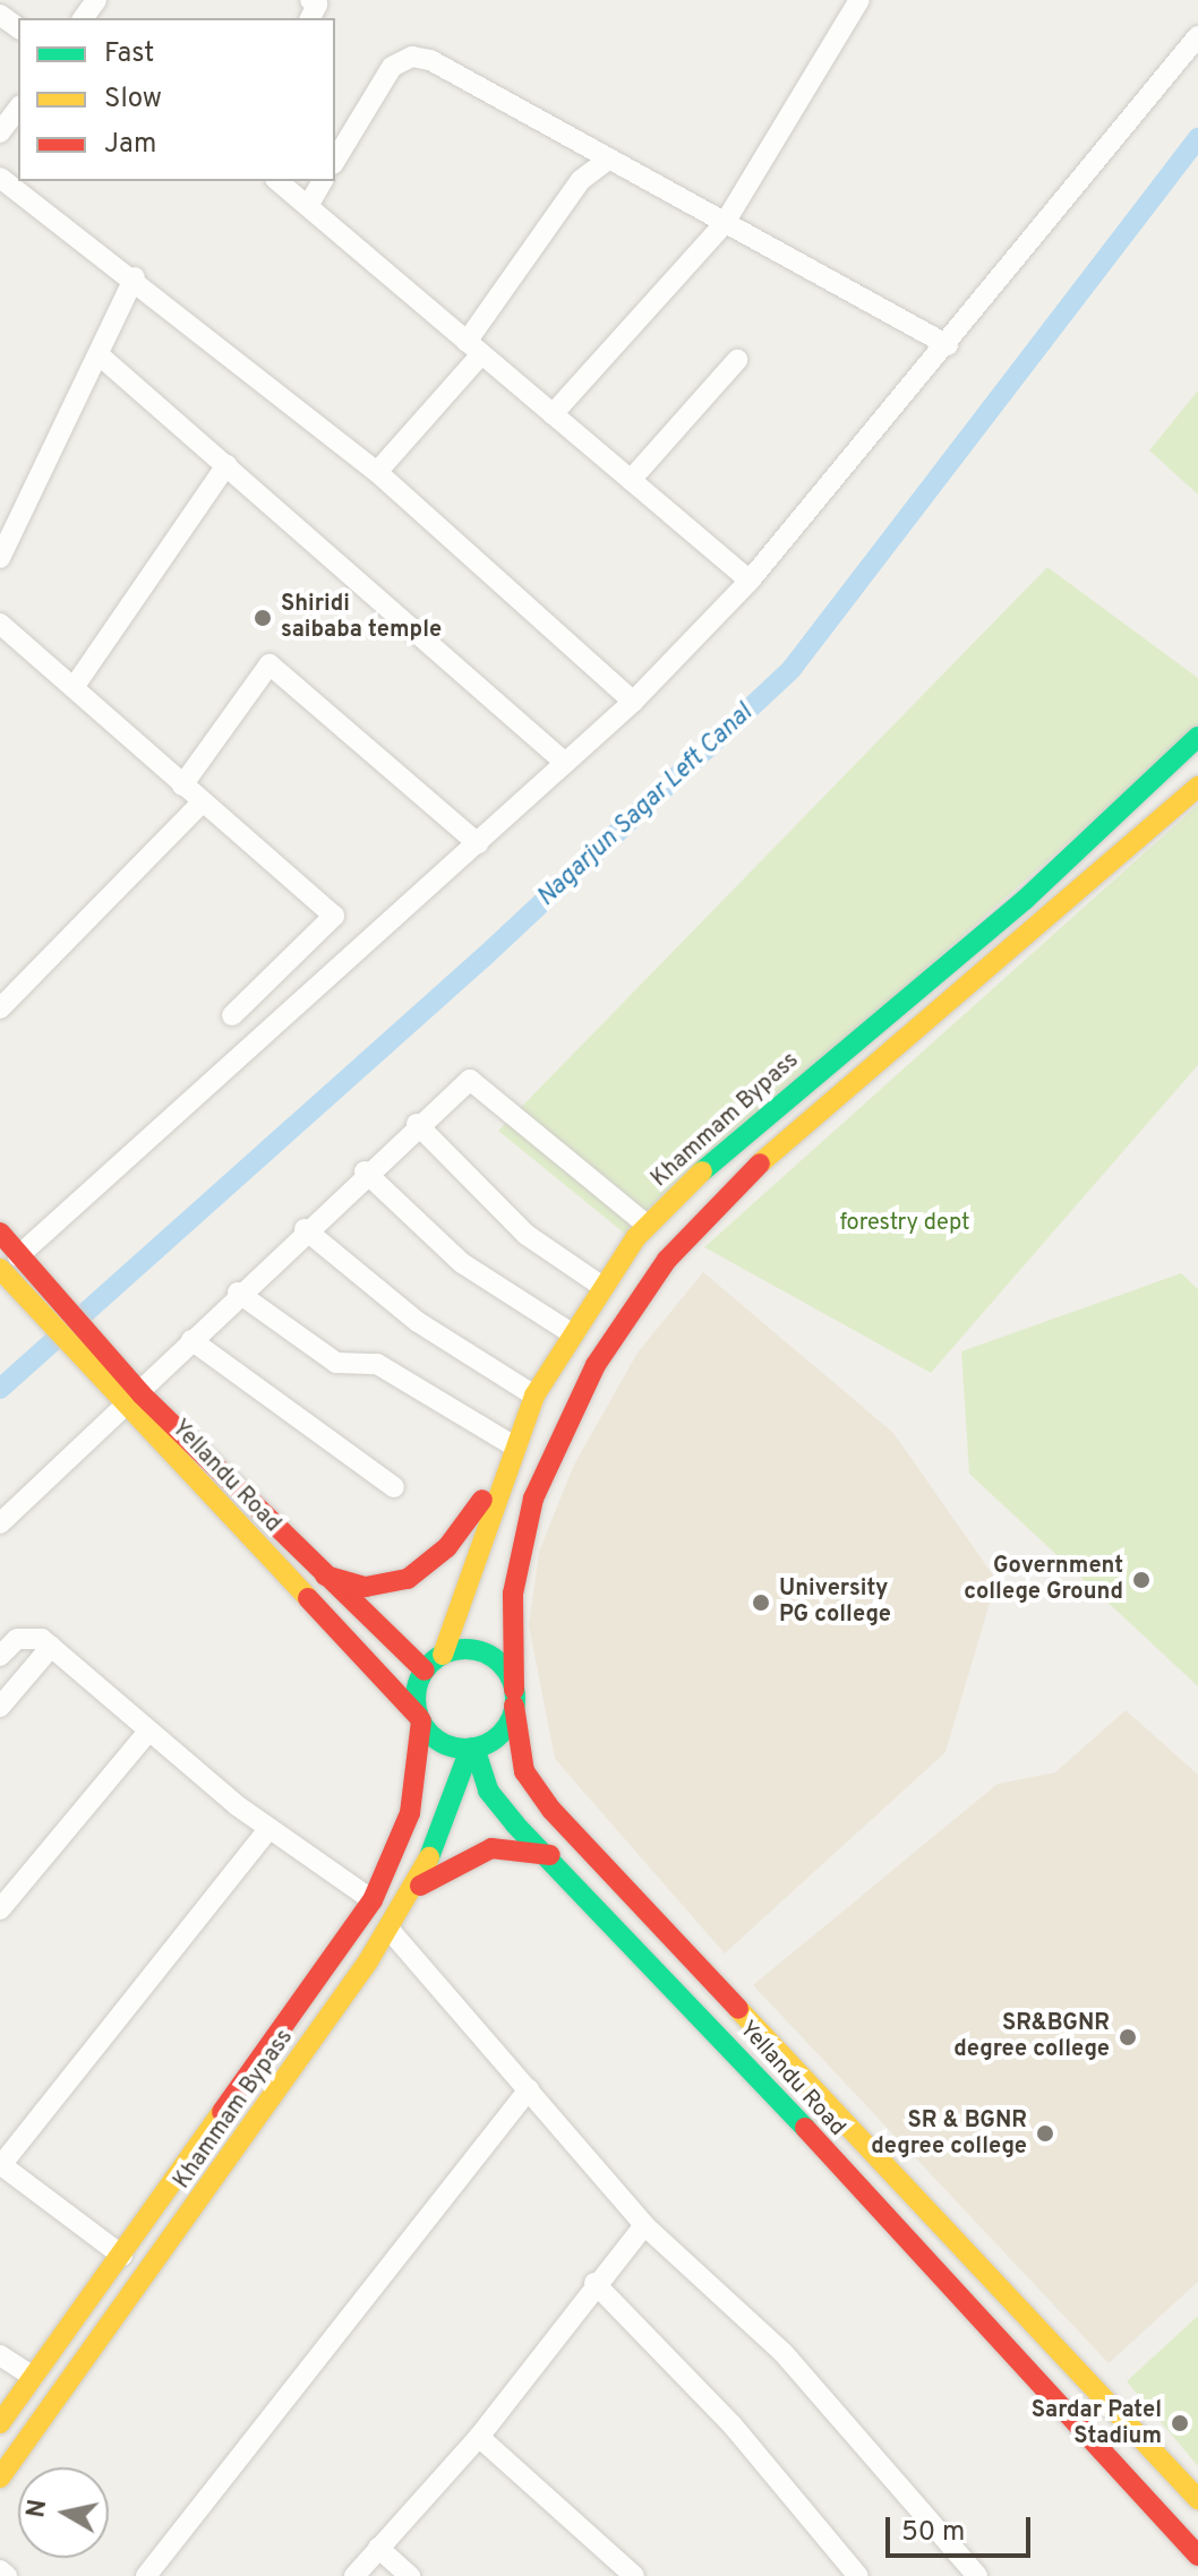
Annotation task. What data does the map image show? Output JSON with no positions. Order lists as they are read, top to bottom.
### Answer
{
  "streets": {
    "main road": ["Khammam Bypass", "Yellandu Road"]
  },
  "crossings": [
    ["Khammam Bypass", "Yellandu Road"]
  ],
  "water": ["Nagarjun Sagar Left Canal"],
  "parks": ["forestry dept"],
  "places": [
    "Shiridi saibaba temple",
    "Government college Ground",
    "University PG college",
    "SR&BGNR degree college",
    "SR & BGNR degree college",
    "Sardar Patel Stadium"
  ],
  "legend": ["Fast", "Slow", "Jam"],
  "scale_bar": "50 m",
  "north": "left"
}
